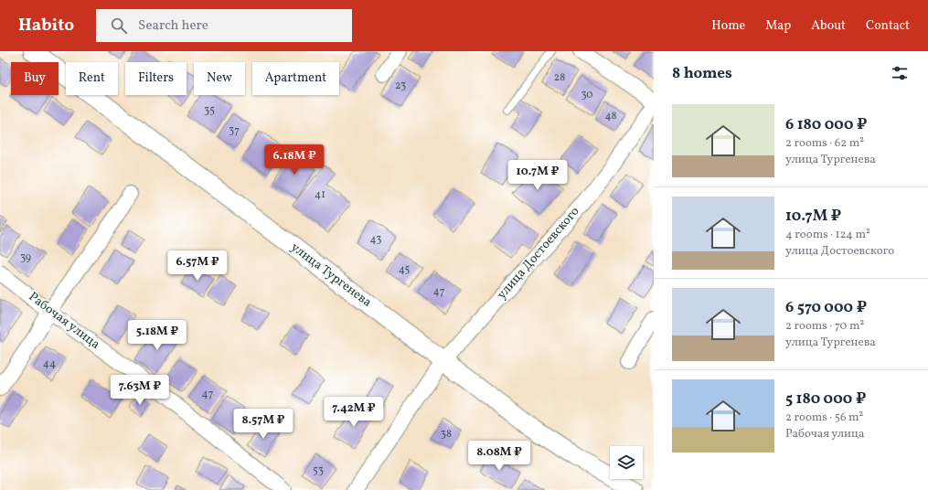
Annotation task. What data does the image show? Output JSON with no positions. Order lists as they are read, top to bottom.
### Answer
{
  "streets": {
    "street": ["улица Достоевского", "улица Тургенева", "Рабочая улица"]
  },
  "crossings": [
    ["улица Достоевского", "улица Тургенева"]
  ],
  "house_numbers": [
    "28",
    "23",
    "30",
    "35",
    "48",
    "37",
    "41",
    "43",
    "39",
    "45",
    "47",
    "44",
    "47",
    "38",
    "53"
  ],
  "page": {
    "header": "Habito",
    "search": "Search here",
    "nav": [
      "Home",
      "Map",
      "About",
      "Contact"
    ],
    "heading": "8 homes",
    "chip": [
      "Buy",
      "Rent",
      "Filters",
      "New",
      "Apartment"
    ],
    "list": [
      {
        "name": "6 180 000 ₽",
        "note": "2 rooms · 62 m² · улица Тургенева"
      },
      {
        "name": "10.7M ₽",
        "note": "4 rooms · 124 m² · улица Достоевского"
      },
      {
        "name": "6 570 000 ₽",
        "note": "2 rooms · 70 m² · улица Тургенева"
      },
      {
        "name": "5 180 000 ₽",
        "note": "2 rooms · 56 m² · Рабочая улица"
      }
    ],
    "price": [
      "6.18M ₽",
      "10.7M ₽",
      "6.57M ₽",
      "5.18M ₽",
      "7.63M ₽",
      "7.42M ₽",
      "8.57M ₽",
      "8.08M ₽"
    ]
  }
}
